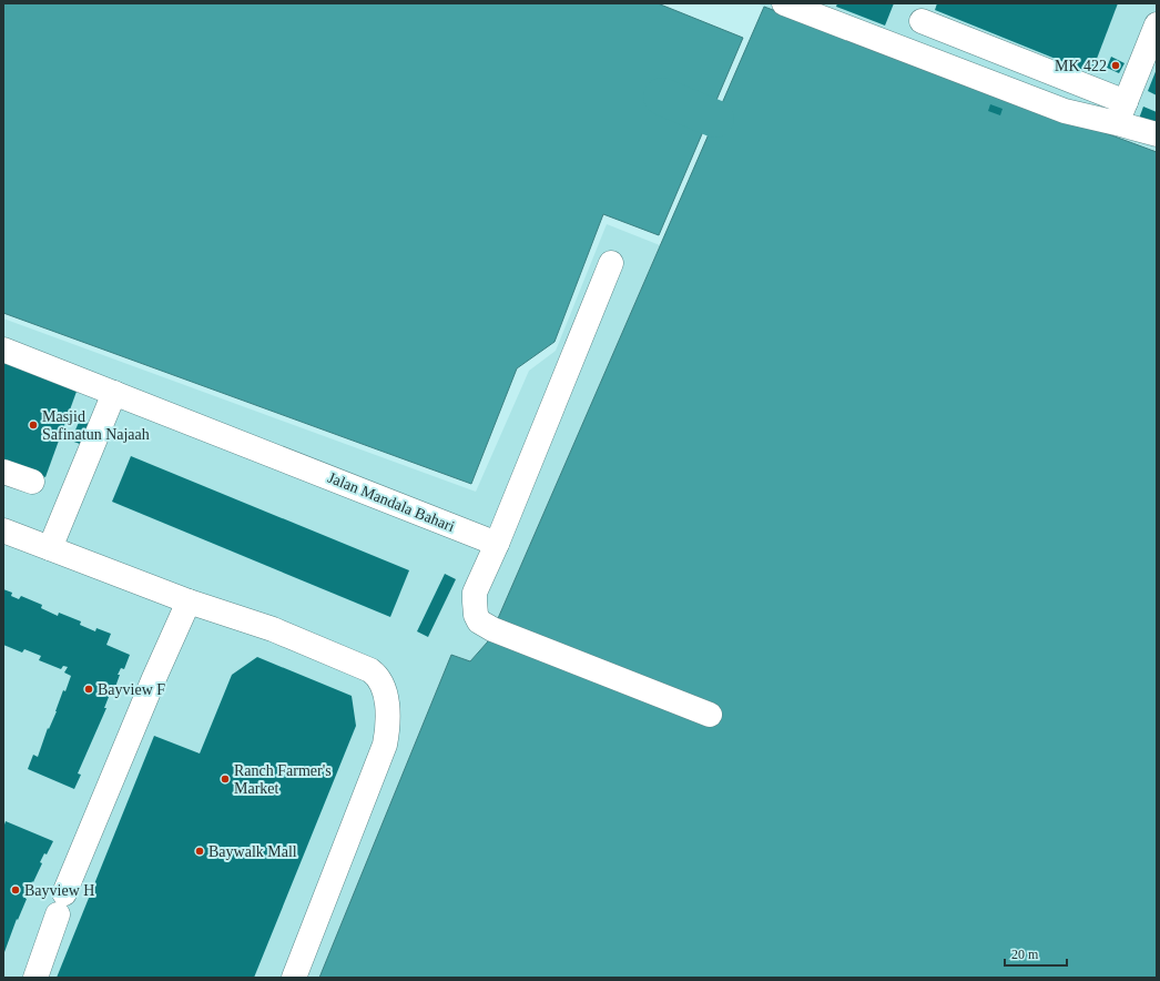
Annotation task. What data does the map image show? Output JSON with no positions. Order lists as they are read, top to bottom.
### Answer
{
  "streets": {
    "lane": ["Jalan Mandala Bahari"]
  },
  "places": [
    "MK 422",
    "Masjid Safinatun Najaah",
    "Bayview F",
    "Ranch Farmer's Market",
    "Baywalk Mall",
    "Bayview H"
  ],
  "scale_bar": "20 m"
}
